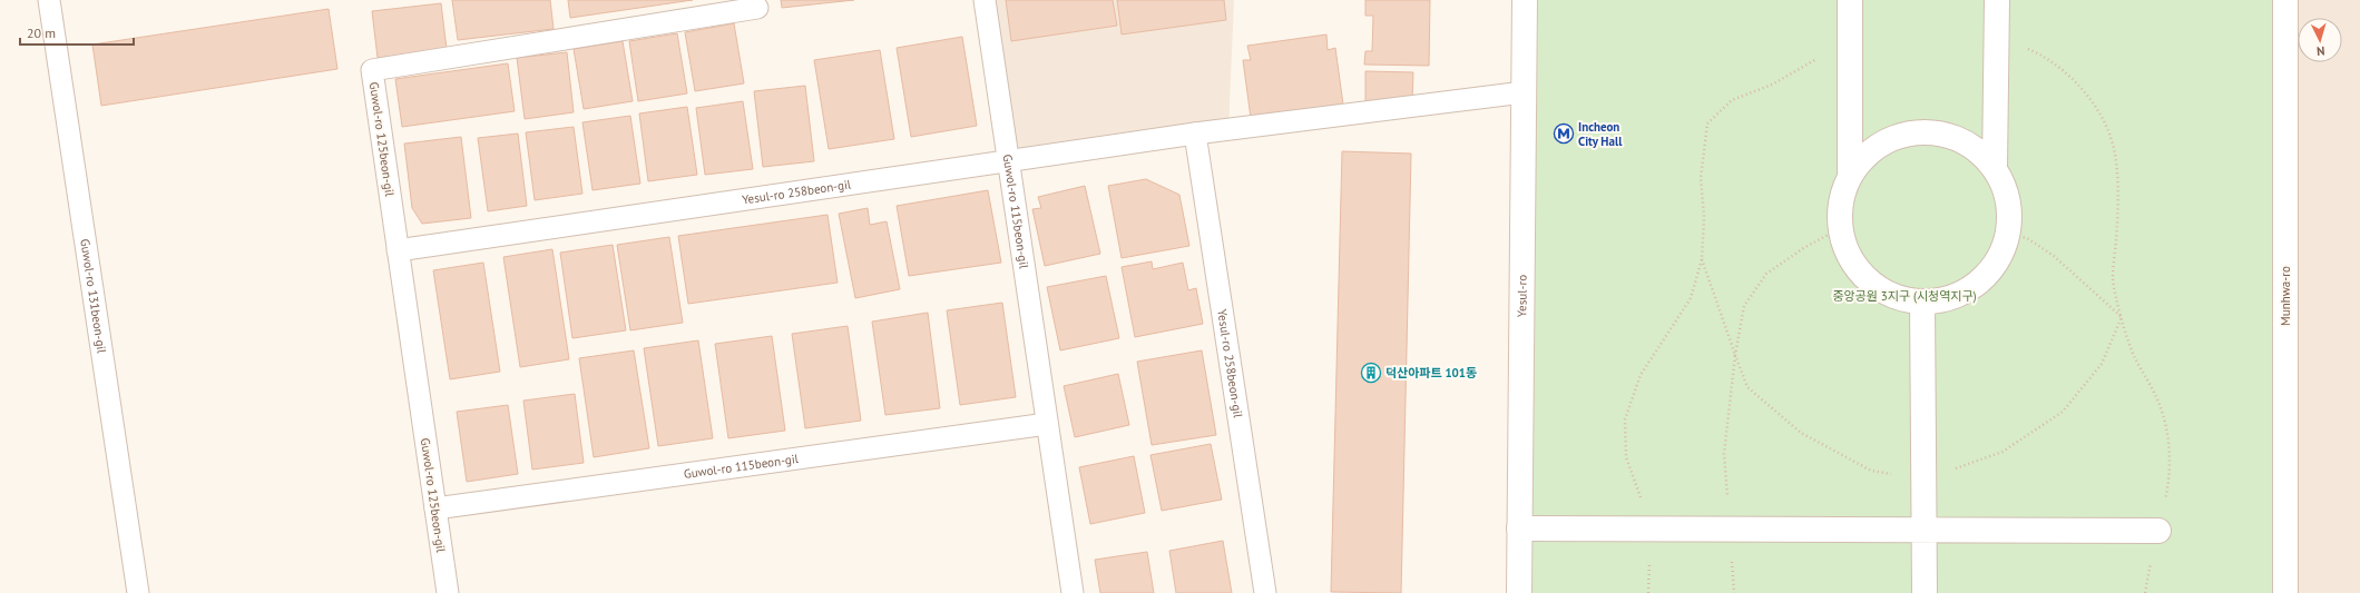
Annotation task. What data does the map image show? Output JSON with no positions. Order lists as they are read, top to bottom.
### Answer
{
  "streets": {
    "street": ["Yesul-ro", "Munhwa-ro"],
    "lane": [
      "Guwol-ro 125beon-gil",
      "Yesul-ro 258beon-gil",
      "Guwol-ro 115beon-gil",
      "Guwol-ro 131beon-gil"
    ]
  },
  "crossings": [
    ["Guwol-ro 125beon-gil", "Yesul-ro 258beon-gil"],
    ["Guwol-ro 125beon-gil", "Guwol-ro 115beon-gil"],
    ["Yesul-ro 258beon-gil", "Guwol-ro 115beon-gil"],
    ["Yesul-ro 258beon-gil", "Yesul-ro"]
  ],
  "parks": ["중앙공원 3지구 (시청역지구)"],
  "places": {
    "metro station": ["Incheon City Hall"],
    "building": ["덕산아파트 101동"]
  },
  "scale_bar": "20 m",
  "north": "bottom"
}
